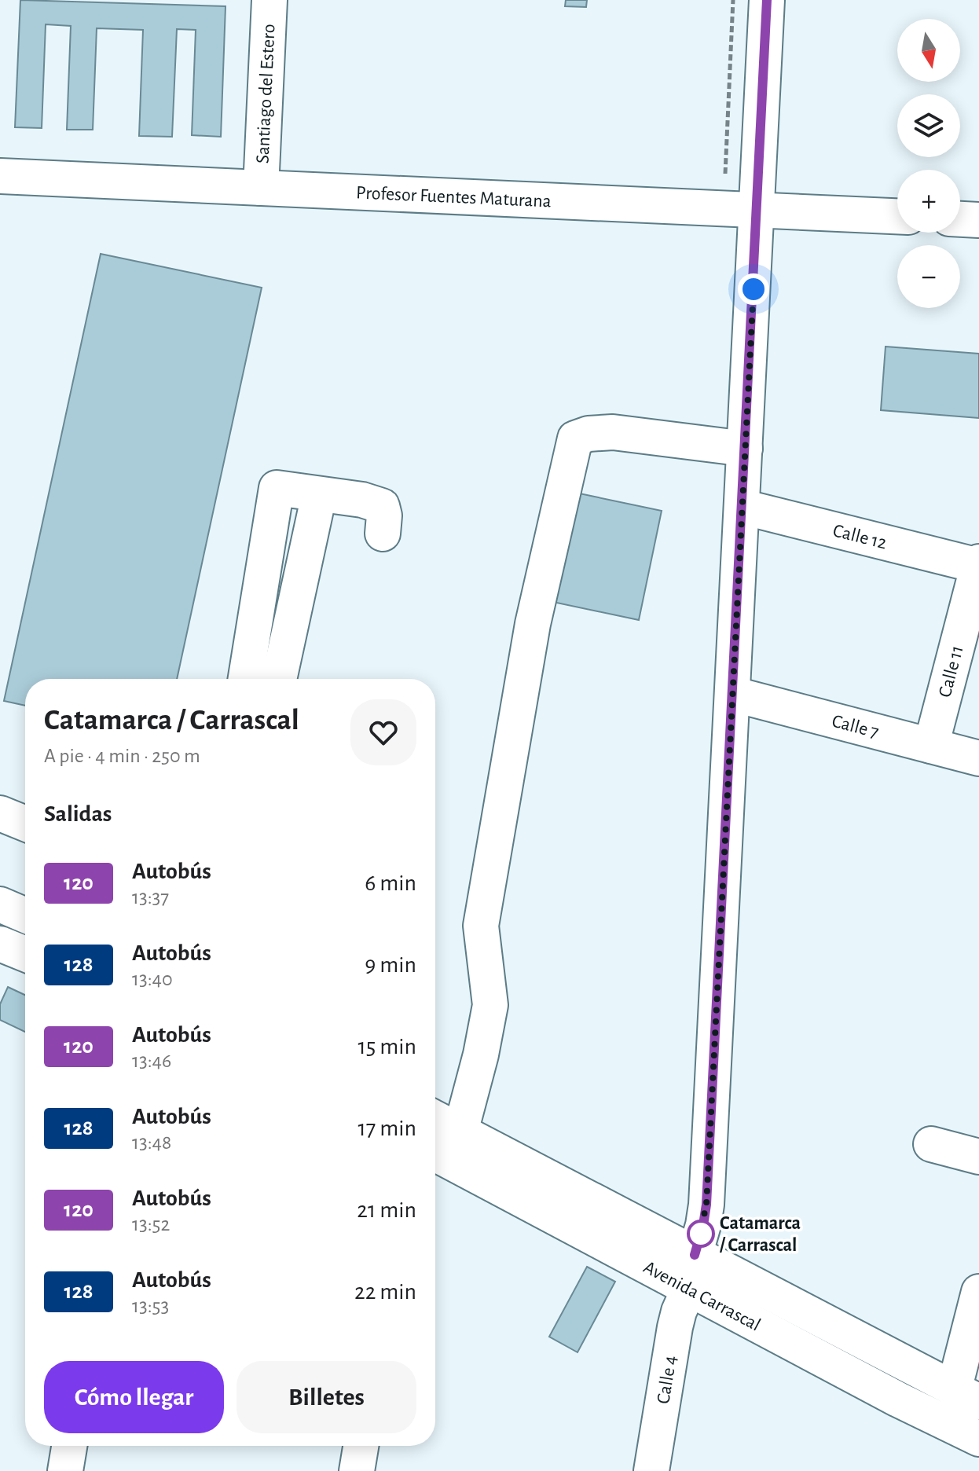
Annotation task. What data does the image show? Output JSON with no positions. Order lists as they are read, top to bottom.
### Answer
{
  "streets": {
    "street": [
      "Santiago del Estero",
      "Profesor Fuentes Maturana",
      "Calle 12",
      "Calle 11",
      "Calle 7",
      "Avenida Carrascal",
      "Calle 4"
    ]
  },
  "crossings": [
    ["Santiago del Estero", "Profesor Fuentes Maturana"],
    ["Calle 12", "Calle 11"],
    ["Calle 11", "Calle 7"],
    ["Avenida Carrascal", "Calle 4"]
  ],
  "places": ["Catamarca / Carrascal"],
  "lines": ["bus line 120"],
  "north": "bottom",
  "page": {
    "map_buttons": ["+", "−"],
    "heading": [
      ["Catamarca / Carrascal", "A pie · 4 min · 250 m"],
      "Salidas"
    ],
    "list": [
      {
        "mark": "120",
        "name": "Autobús",
        "note": "13:37",
        "value": "6 min"
      },
      {
        "mark": "128",
        "name": "Autobús",
        "note": "13:40",
        "value": "9 min"
      },
      {
        "mark": "120",
        "name": "Autobús",
        "note": "13:46",
        "value": "15 min"
      },
      {
        "mark": "128",
        "name": "Autobús",
        "note": "13:48",
        "value": "17 min"
      },
      {
        "mark": "120",
        "name": "Autobús",
        "note": "13:52",
        "value": "21 min"
      },
      {
        "mark": "128",
        "name": "Autobús",
        "note": "13:53",
        "value": "22 min"
      }
    ],
    "buttons": ["Cómo llegar", "Billetes"]
  }
}
